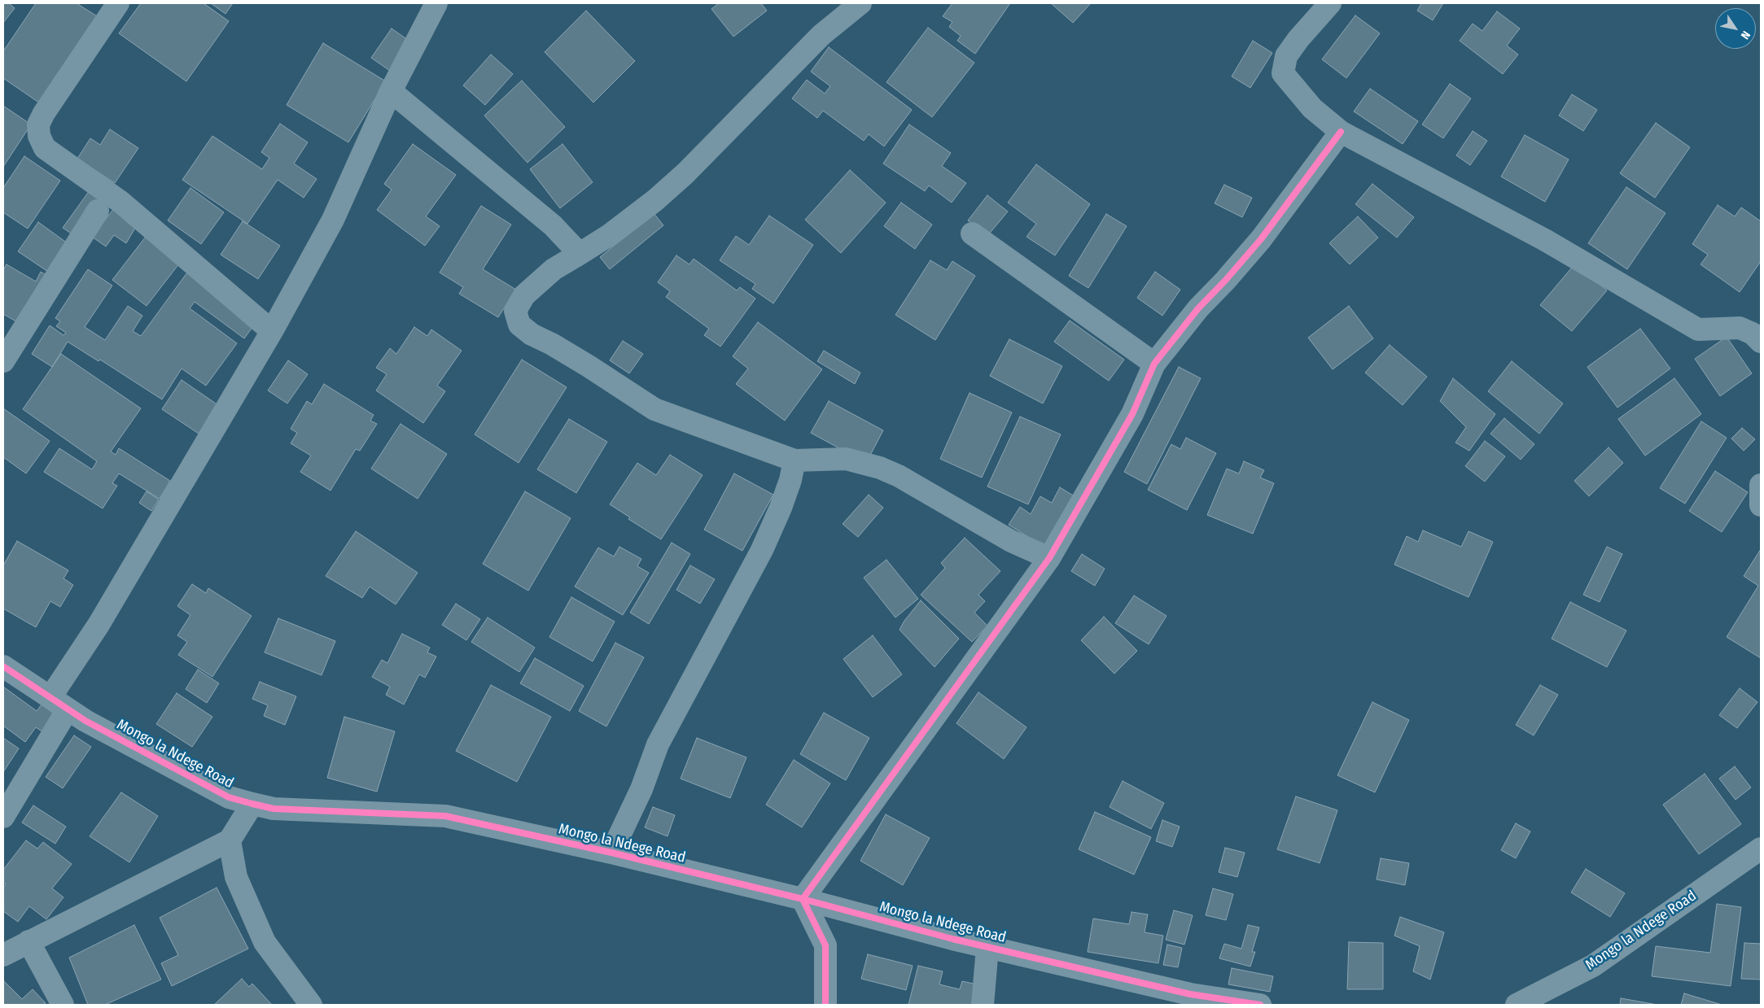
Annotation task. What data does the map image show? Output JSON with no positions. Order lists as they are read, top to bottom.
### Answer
{
  "streets": {
    "street": ["Mongo la Ndege Road"]
  },
  "north": "bottom right"
}
